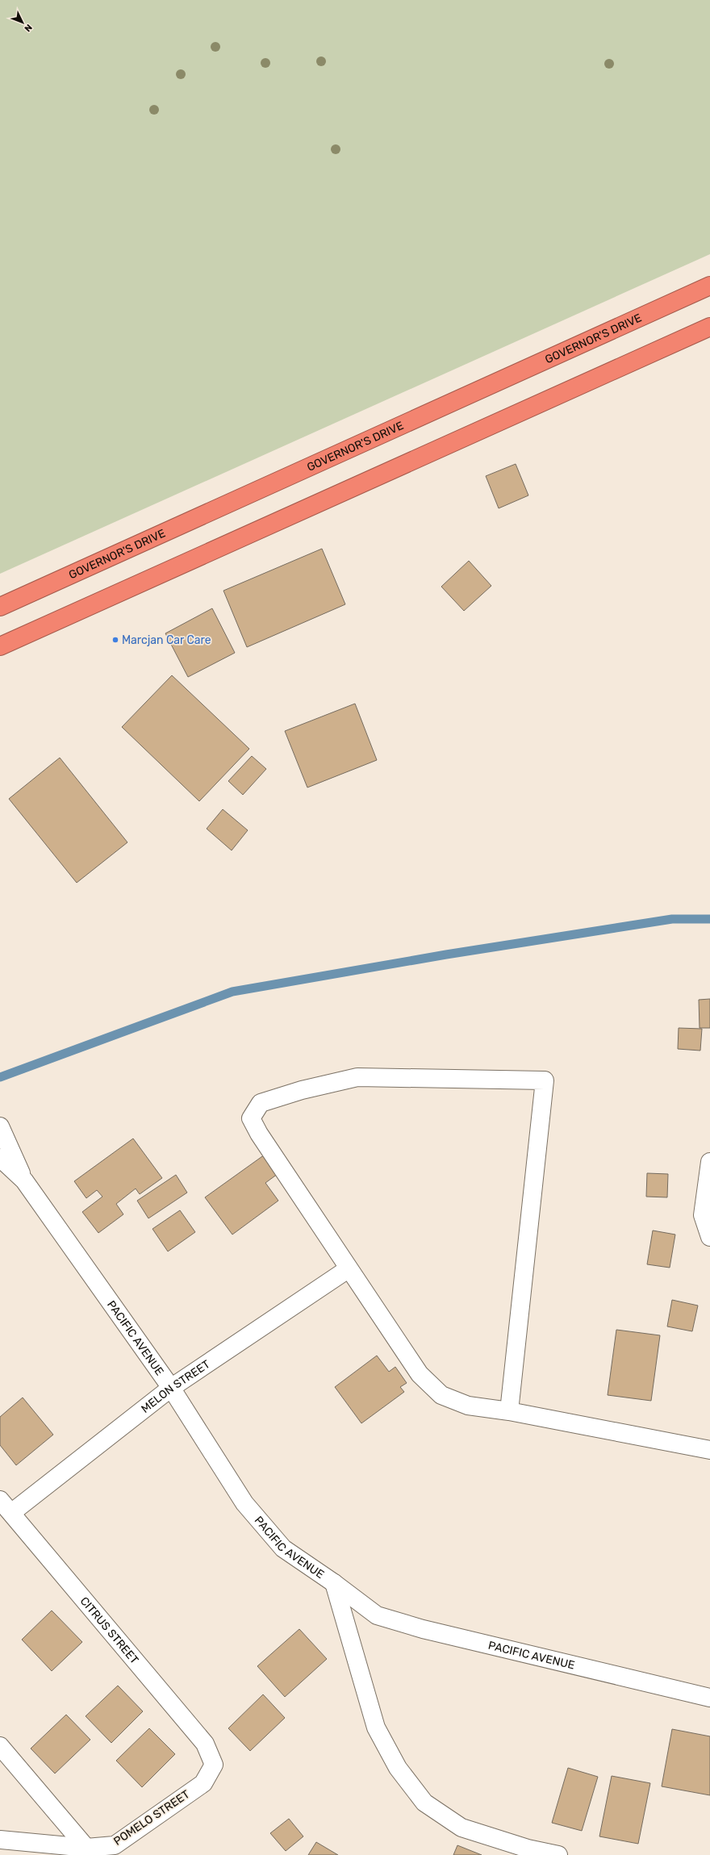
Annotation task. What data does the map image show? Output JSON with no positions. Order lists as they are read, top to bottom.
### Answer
{
  "streets": {
    "highway": ["GOVERNOR'S DRIVE"],
    "street": [
      "PACIFIC AVENUE",
      "MELON STREET",
      "CITRUS STREET",
      "POMELO STREET"
    ]
  },
  "crossings": [
    ["PACIFIC AVENUE", "MELON STREET"],
    ["MELON STREET", "CITRUS STREET"],
    ["CITRUS STREET", "POMELO STREET"]
  ],
  "places": ["Marcjan Car Care"],
  "north": "bottom right"
}
